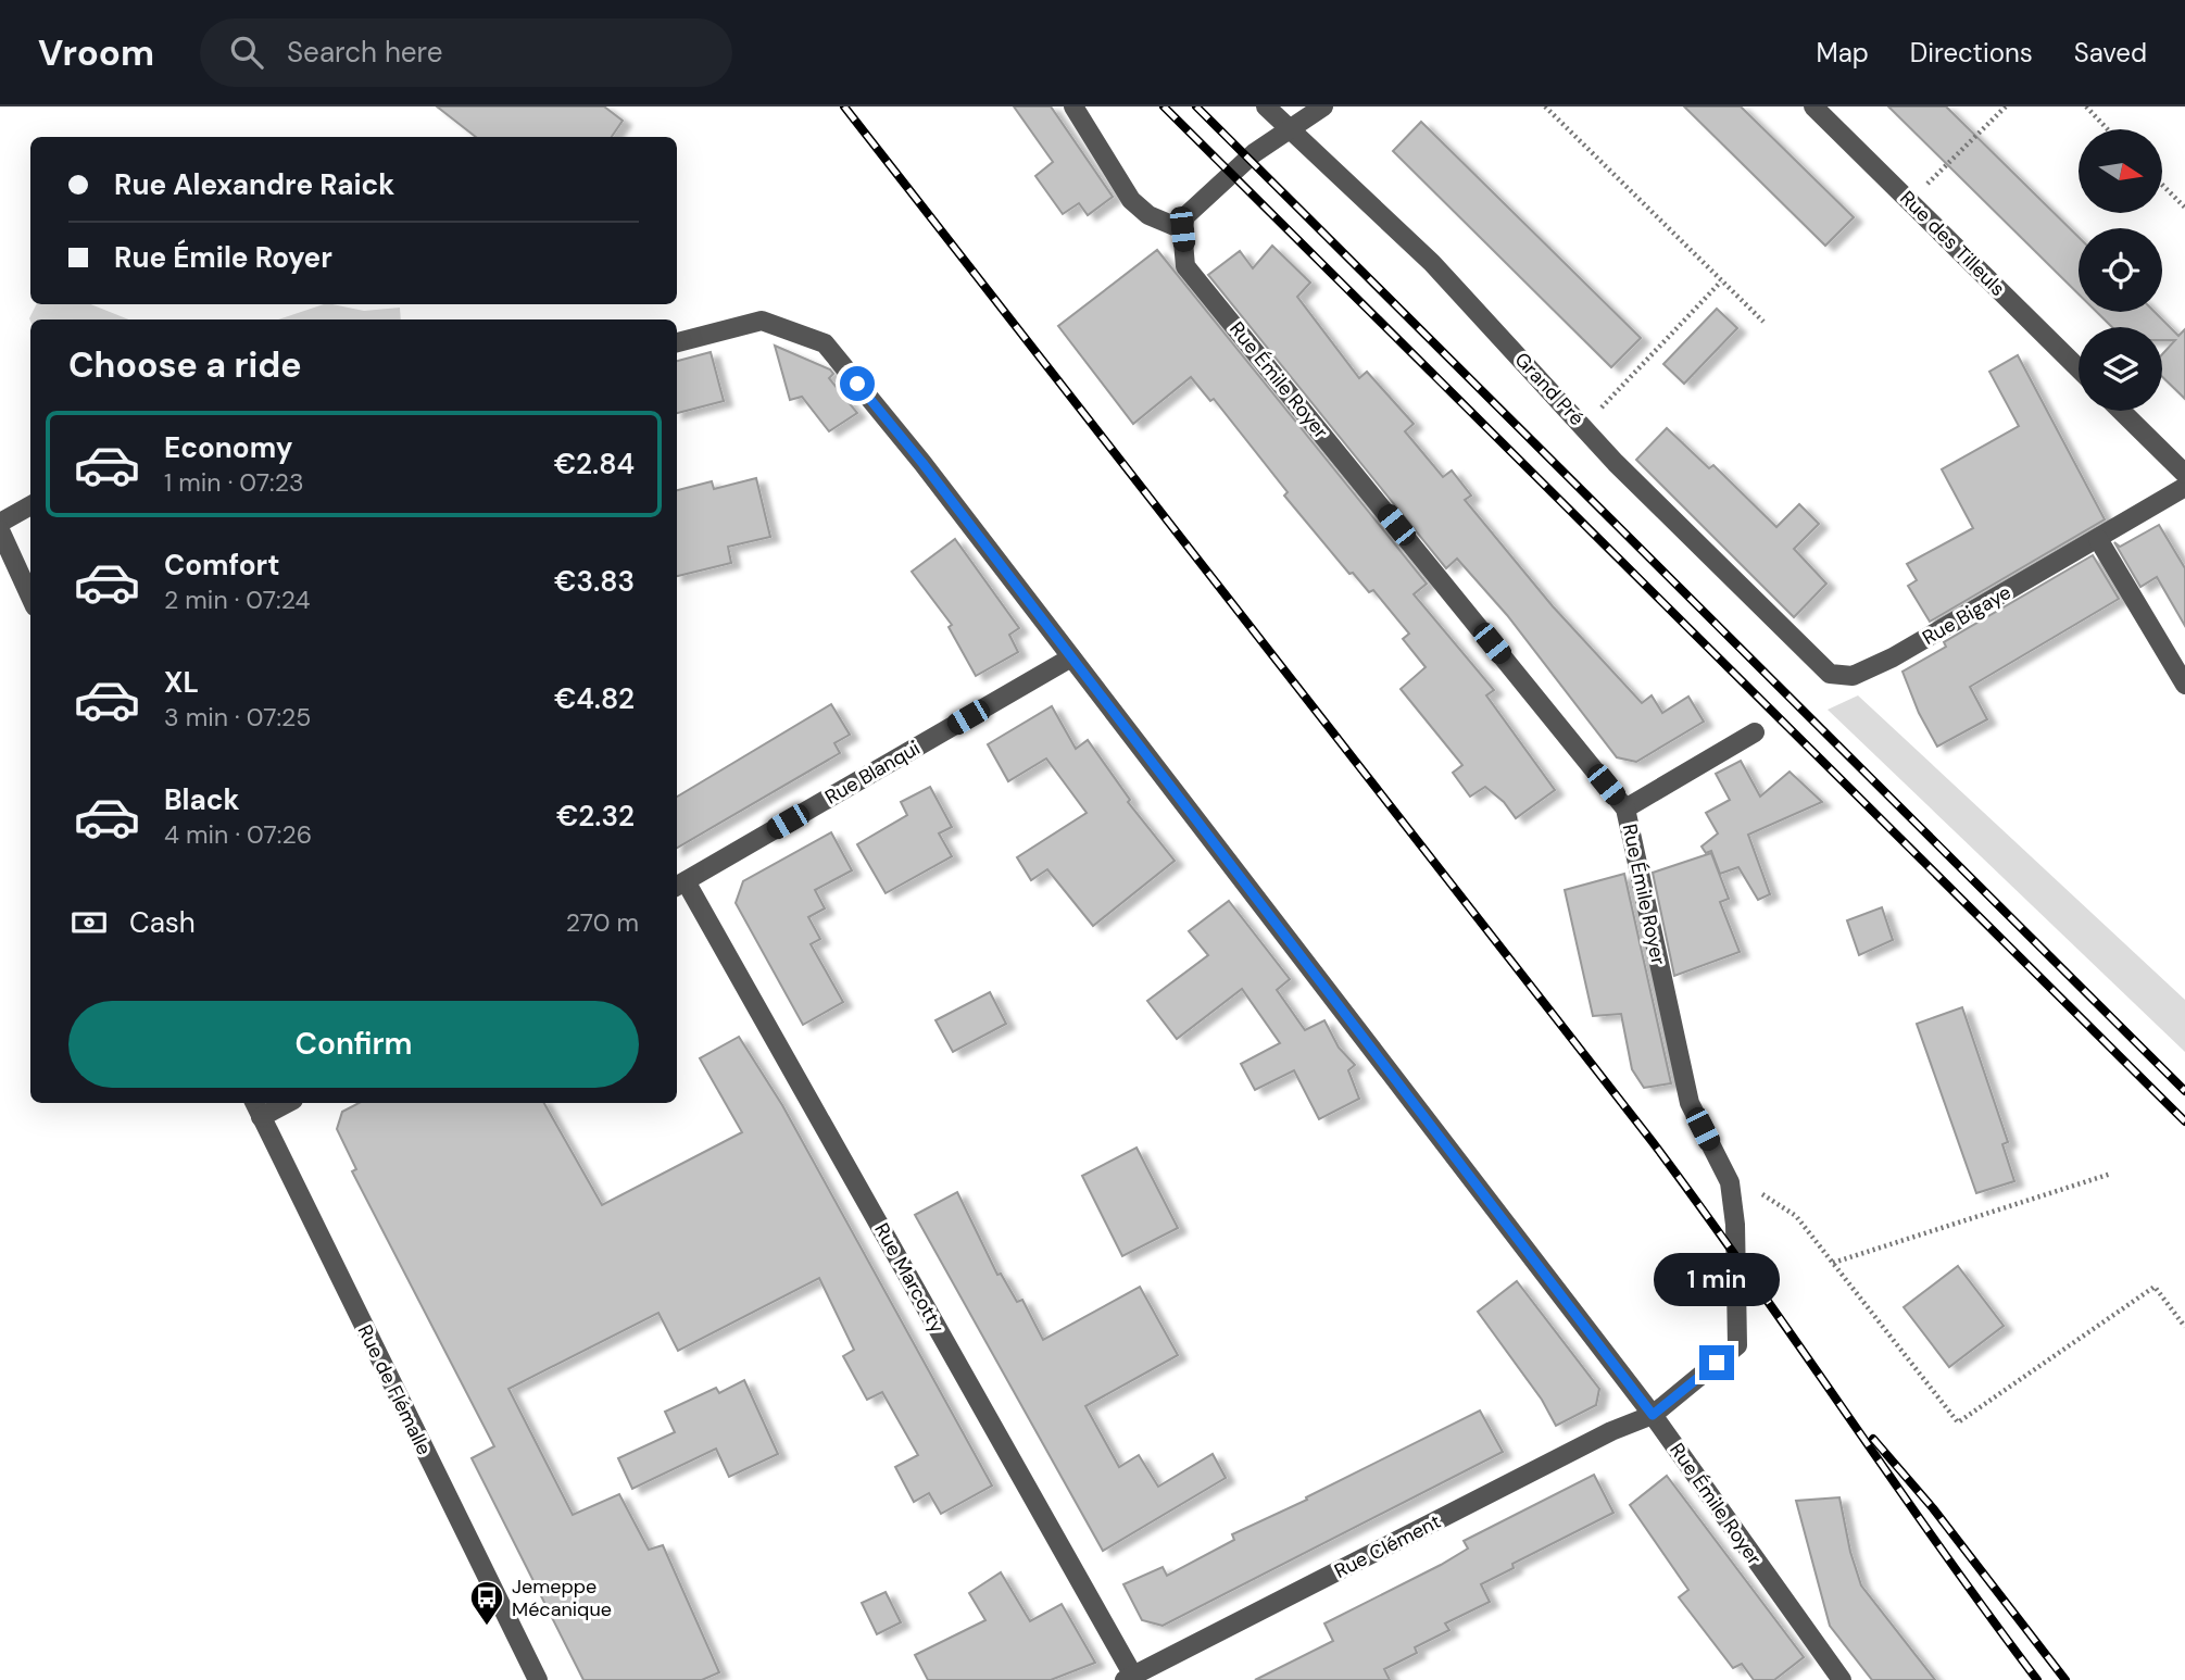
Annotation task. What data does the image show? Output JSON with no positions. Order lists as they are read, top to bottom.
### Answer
{
  "streets": {
    "street": [
      "Rue des Tilleuls",
      "Rue Émile Royer",
      "Grand Pré",
      "Rue Bigaye",
      "Rue Blanqui",
      "Rue Marcotty",
      "Rue de Flémalle",
      "Rue Clément"
    ]
  },
  "crossings": [
    ["Rue Émile Royer", "Rue Clément"],
    ["Grand Pré", "Rue Bigaye"],
    ["Rue Blanqui", "Rue Marcotty"],
    ["Rue Marcotty", "Rue Clément"]
  ],
  "places": {
    "bus stop": ["Jemeppe Mécanique"]
  },
  "north": "right",
  "page": {
    "header": "Vroom",
    "search": "Search here",
    "nav": ["Map", "Directions", "Saved"],
    "banner": ["Rue Alexandre Raick", "Rue Émile Royer"],
    "heading": "Choose a ride",
    "list": [
      {
        "name": "Economy",
        "note": "1 min · 07:23",
        "value": "€2.84"
      },
      {
        "name": "Comfort",
        "note": "2 min · 07:24",
        "value": "€3.83"
      },
      {
        "name": "XL",
        "note": "3 min · 07:25",
        "value": "€4.82"
      },
      {
        "name": "Black",
        "note": "4 min · 07:26",
        "value": "€2.32"
      }
    ],
    "pay": ["Cash", "270 m"],
    "buttons": "Confirm",
    "bubble": "1 min"
  }
}
